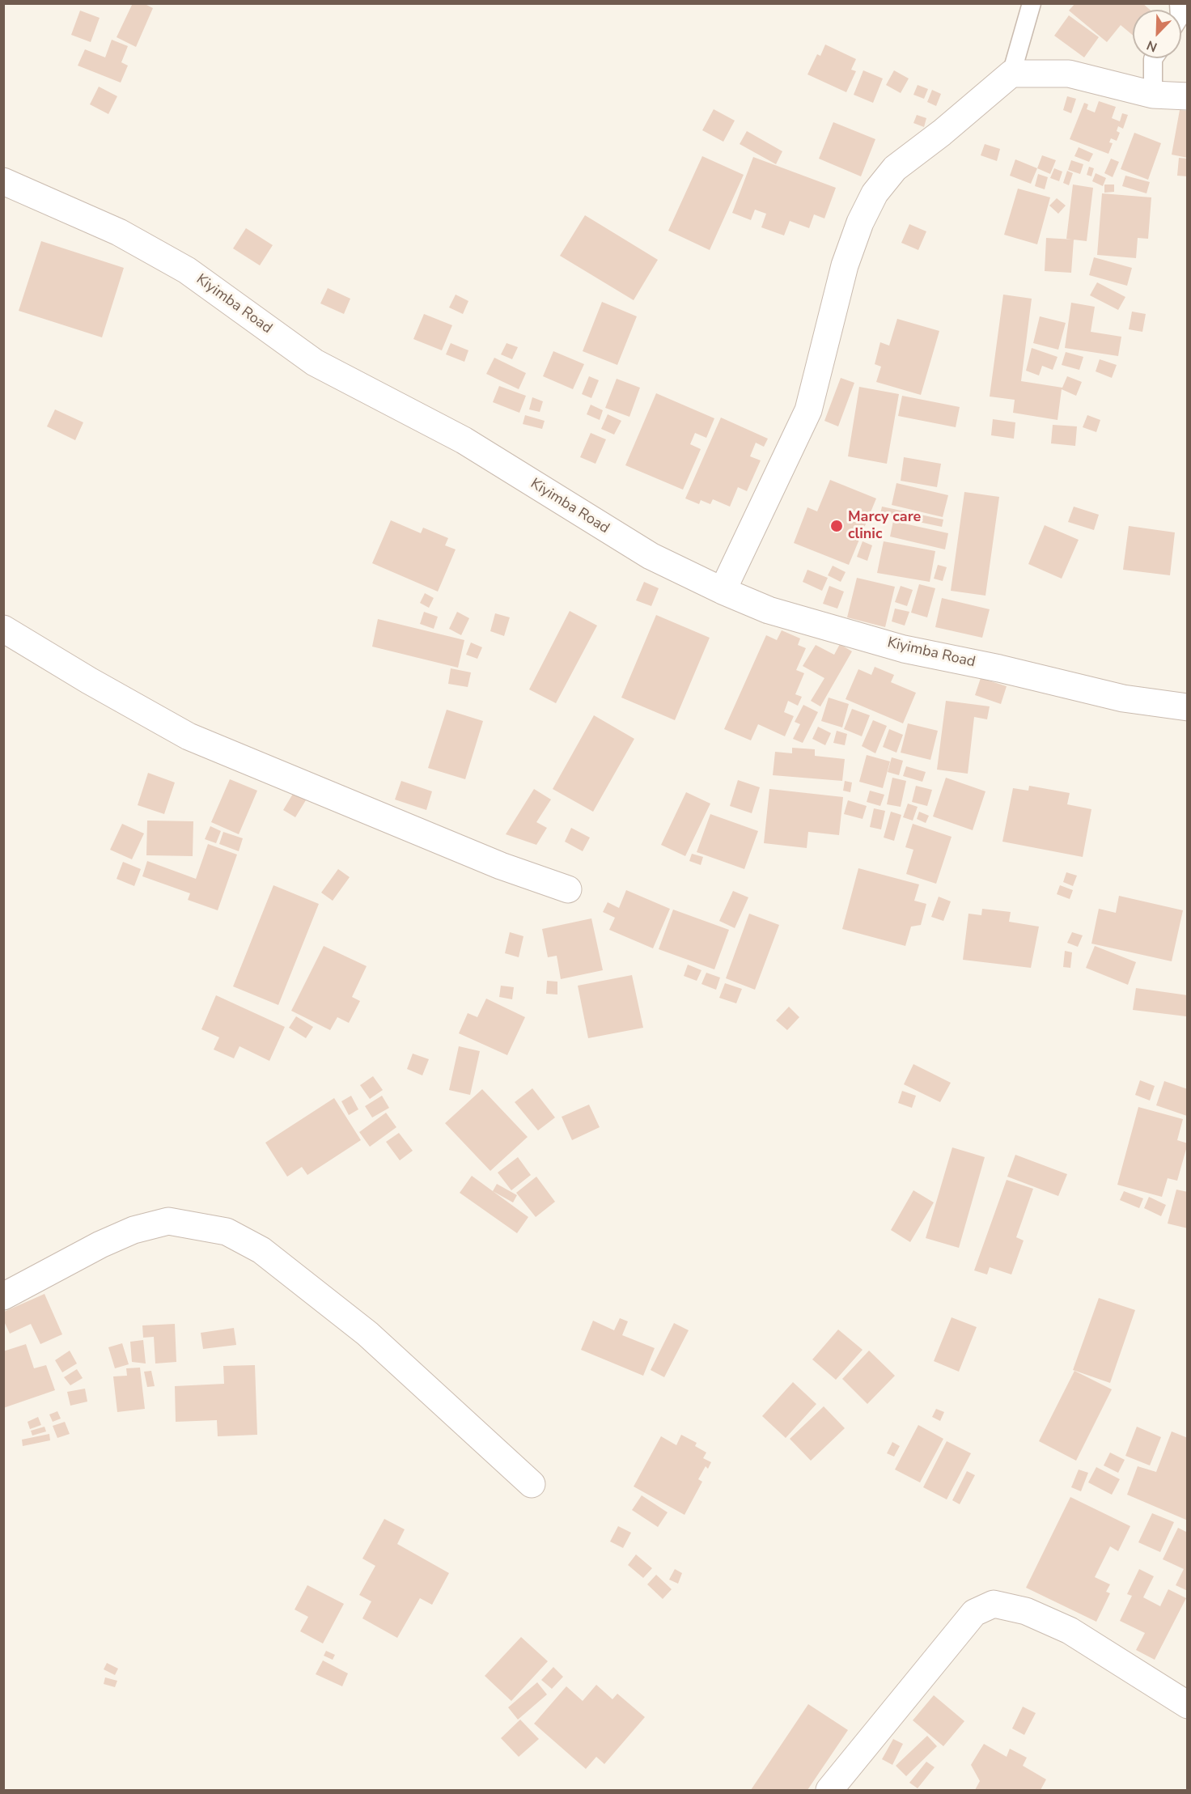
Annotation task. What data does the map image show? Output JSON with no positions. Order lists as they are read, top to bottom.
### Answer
{
  "streets": {
    "street": ["Kiyimba Road"]
  },
  "places": ["Marcy care clinic"],
  "north": "bottom left"
}
